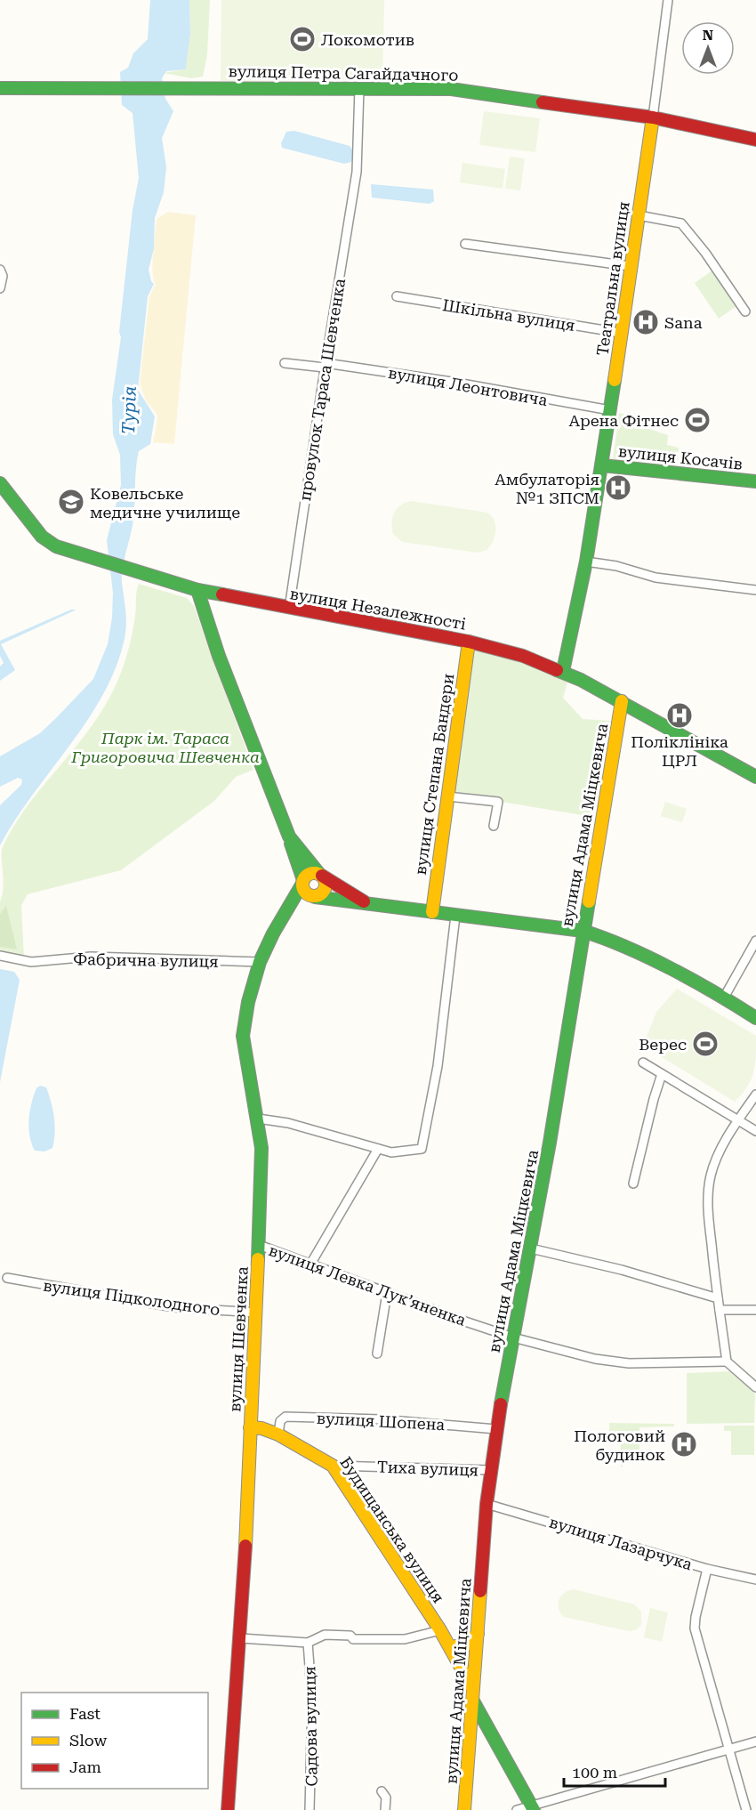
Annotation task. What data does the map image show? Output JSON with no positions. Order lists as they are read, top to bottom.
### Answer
{
  "streets": {
    "street": [
      "вулиця Петра Сагайдачного",
      "Театральна вулиця",
      "Шкільна вулиця",
      "вулиця Леонтовича",
      "провулок Тараса Шевченка",
      "вулиця Косачів",
      "вулиця Незалежності",
      "вулиця Степана Бандери",
      "вулиця Адама Міцкевича",
      "Фабрична вулиця",
      "вулиця Левка Лукʼяненка",
      "вулиця Підколодного",
      "вулиця Шевченка",
      "вулиця Шопена",
      "Тиха вулиця",
      "Будищанська вулиця",
      "вулиця Лазарчука",
      "Садова вулиця"
    ]
  },
  "crossings": [
    ["вулиця Петра Сагайдачного", "Театральна вулиця"],
    ["вулиця Петра Сагайдачного", "провулок Тараса Шевченка"],
    ["Театральна вулиця", "Шкільна вулиця"],
    ["Театральна вулиця", "вулиця Леонтовича"],
    ["Театральна вулиця", "вулиця Косачів"],
    ["Театральна вулиця", "вулиця Незалежності"],
    ["вулиця Леонтовича", "провулок Тараса Шевченка"],
    ["провулок Тараса Шевченка", "вулиця Незалежності"],
    ["вулиця Незалежності", "вулиця Степана Бандери"],
    ["вулиця Незалежності", "вулиця Адама Міцкевича"],
    ["вулиця Адама Міцкевича", "вулиця Левка Лукʼяненка"],
    ["вулиця Адама Міцкевича", "вулиця Шопена"],
    ["вулиця Адама Міцкевича", "Тиха вулиця"],
    ["вулиця Адама Міцкевича", "Будищанська вулиця"],
    ["вулиця Адама Міцкевича", "вулиця Лазарчука"],
    ["Фабрична вулиця", "вулиця Шевченка"],
    ["вулиця Левка Лукʼяненка", "вулиця Шевченка"],
    ["вулиця Підколодного", "вулиця Шевченка"],
    ["вулиця Шевченка", "Будищанська вулиця"],
    ["вулиця Шопена", "Будищанська вулиця"],
    ["Тиха вулиця", "Будищанська вулиця"]
  ],
  "water": ["Турія"],
  "parks": ["Парк ім. Тараса Григоровича Шевченка"],
  "places": {
    "sports": ["Локомотив", "Арена Фітнес", "Верес"],
    "hospital": [
      "Sana",
      "Амбулаторія №1 ЗПСМ",
      "Поліклініка ЦРЛ",
      "Пологовий будинок"
    ],
    "school or university": ["Ковельське медичне училище"]
  },
  "legend": ["Fast", "Slow", "Jam"],
  "scale_bar": "100 m",
  "north": "top"
}
